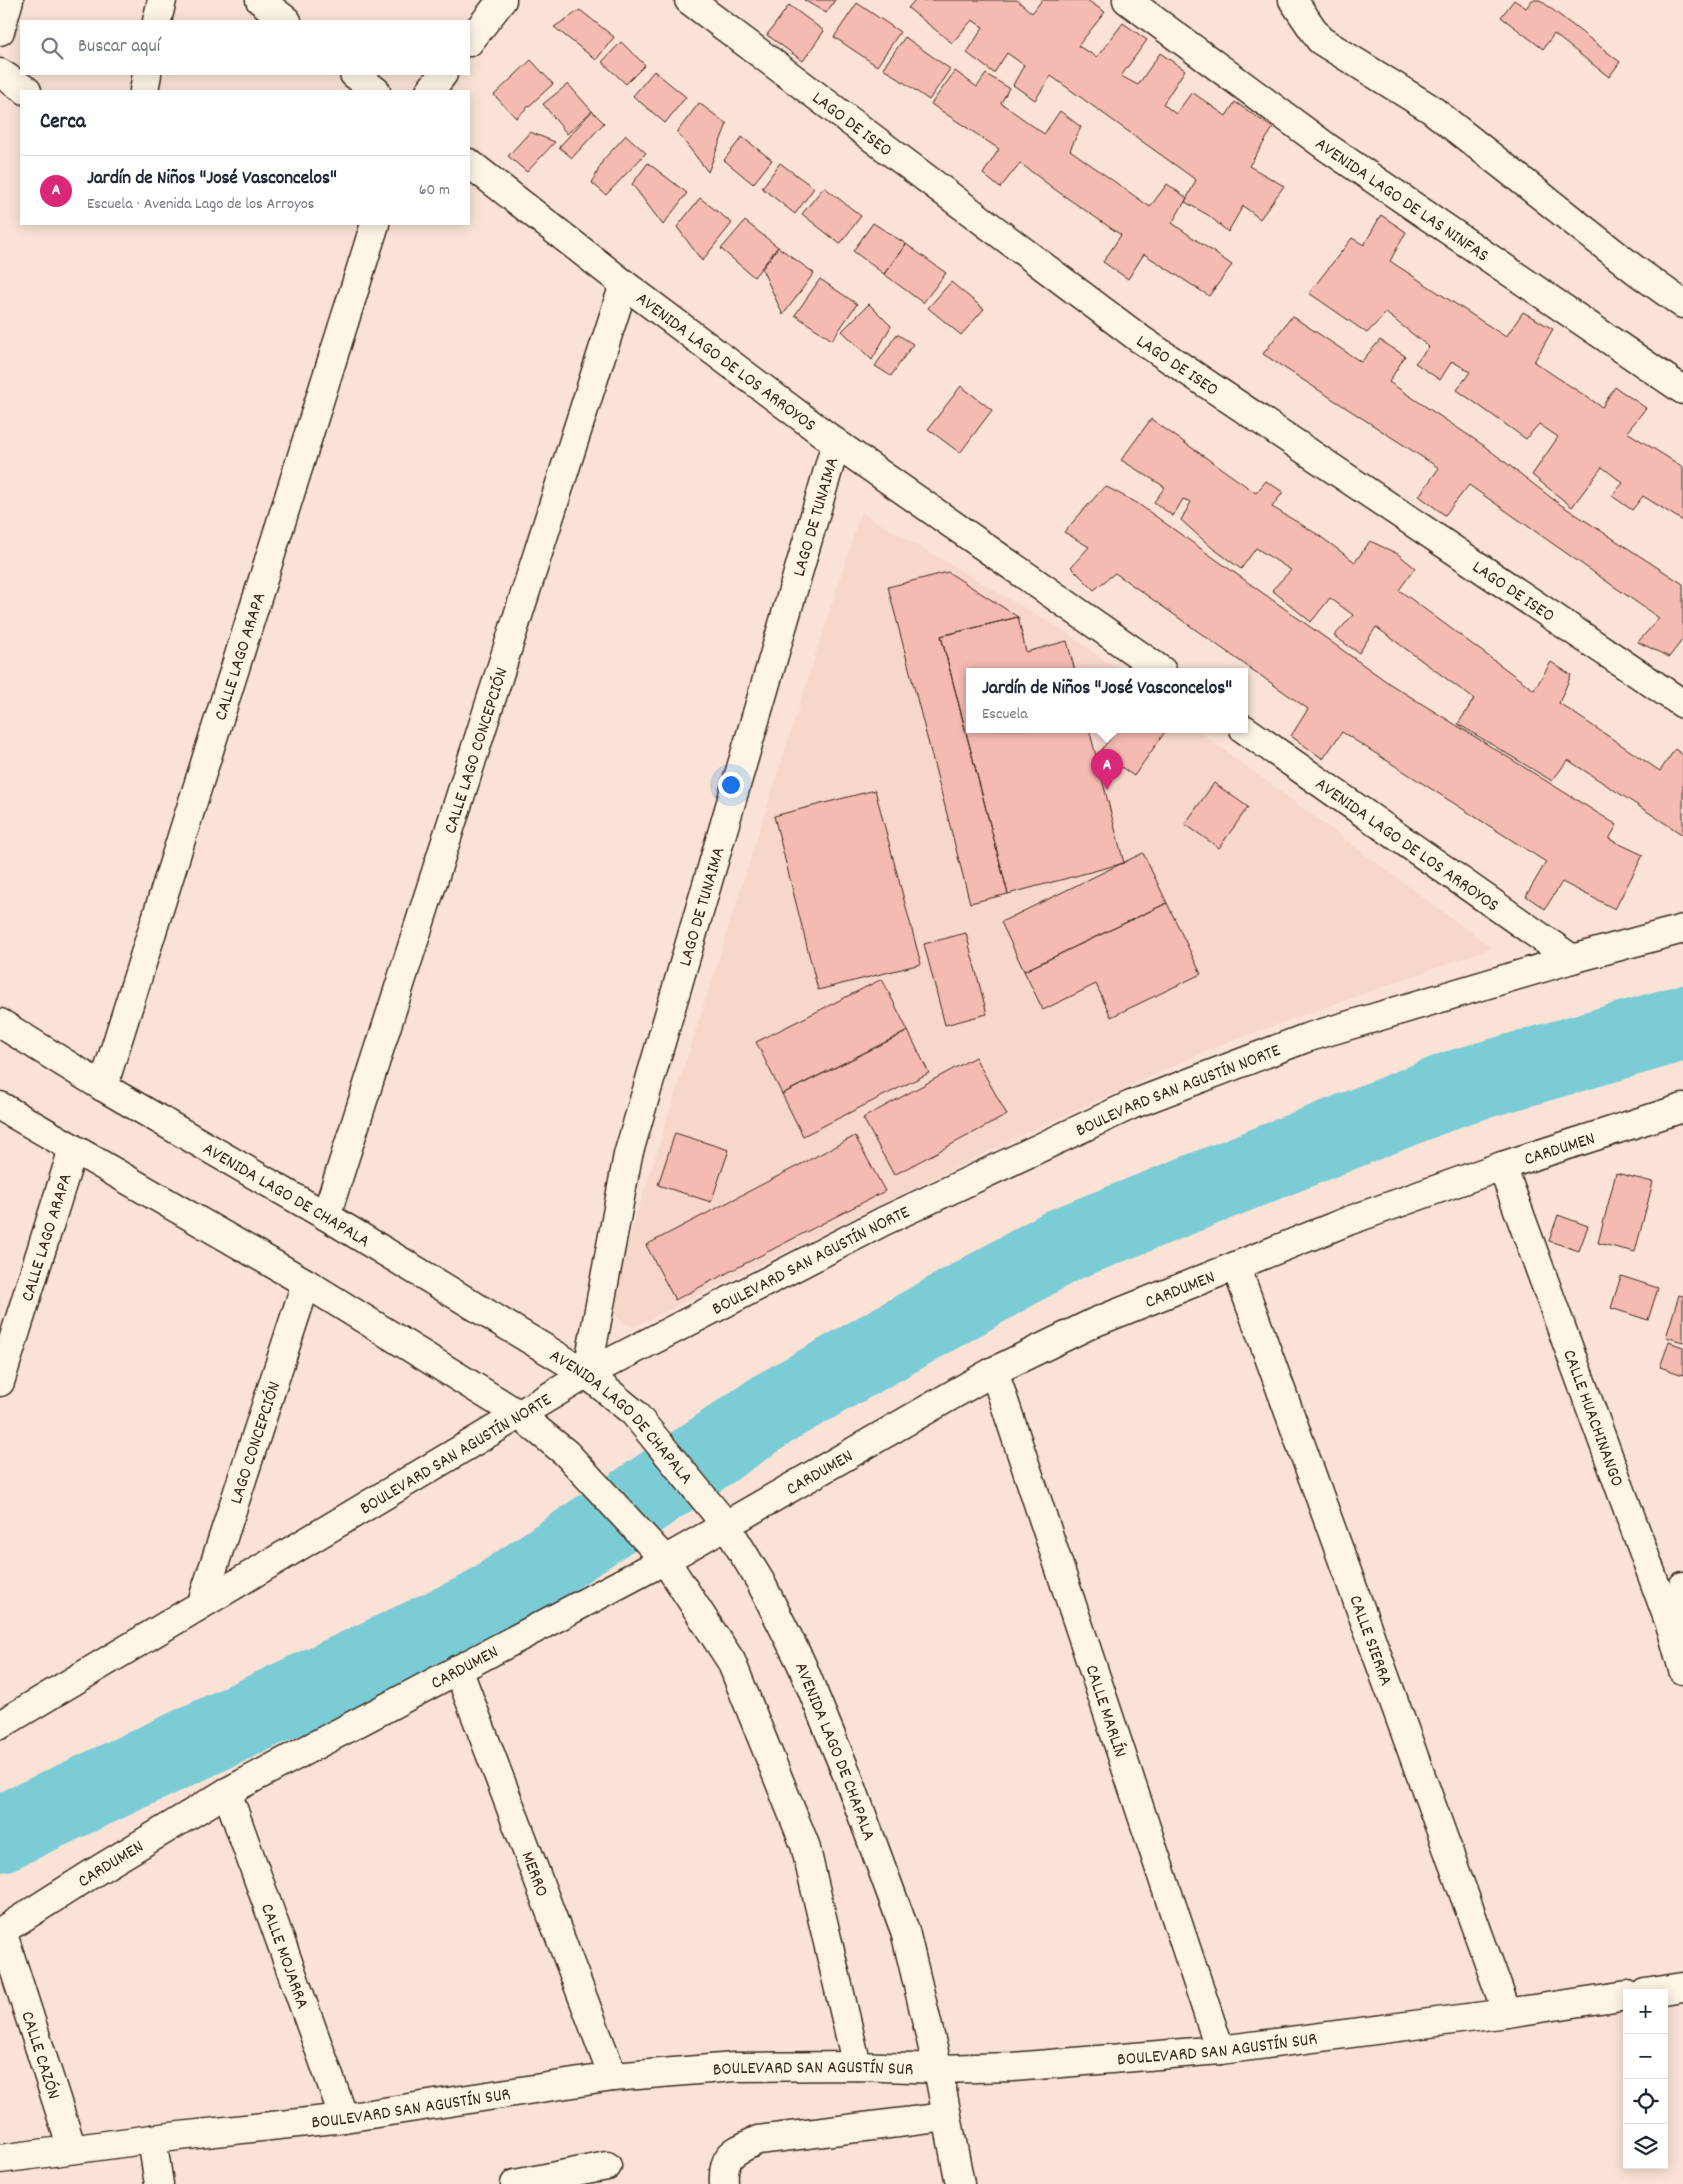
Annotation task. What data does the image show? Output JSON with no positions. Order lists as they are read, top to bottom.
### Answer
{
  "streets": {
    "street": [
      "LAGO DE ISEO",
      "AVENIDA LAGO DE LAS NINFAS",
      "AVENIDA LAGO DE LOS ARROYOS",
      "LAGO DE TUNAIMA",
      "CALLE LAGO ARAPA",
      "CALLE LAGO CONCEPCIÓN",
      "BOULEVARD SAN AGUSTÍN NORTE",
      "CARDUMEN",
      "AVENIDA LAGO DE CHAPALA",
      "CALLE HUACHINANGO",
      "LAGO CONCEPCIÓN",
      "CALLE SIERRA",
      "CALLE MARLÍN",
      "MERRO",
      "CALLE MOJARRA",
      "BOULEVARD SAN AGUSTÍN SUR",
      "CALLE CAZÓN"
    ]
  },
  "crossings": [
    ["AVENIDA LAGO DE LOS ARROYOS", "LAGO DE TUNAIMA"],
    ["AVENIDA LAGO DE LOS ARROYOS", "CALLE LAGO CONCEPCIÓN"],
    ["AVENIDA LAGO DE LOS ARROYOS", "BOULEVARD SAN AGUSTÍN NORTE"],
    ["LAGO DE TUNAIMA", "BOULEVARD SAN AGUSTÍN NORTE"],
    ["LAGO DE TUNAIMA", "AVENIDA LAGO DE CHAPALA"],
    ["CALLE LAGO ARAPA", "AVENIDA LAGO DE CHAPALA"],
    ["CALLE LAGO CONCEPCIÓN", "AVENIDA LAGO DE CHAPALA"],
    ["BOULEVARD SAN AGUSTÍN NORTE", "AVENIDA LAGO DE CHAPALA"],
    ["BOULEVARD SAN AGUSTÍN NORTE", "LAGO CONCEPCIÓN"],
    ["CARDUMEN", "AVENIDA LAGO DE CHAPALA"],
    ["CARDUMEN", "CALLE HUACHINANGO"],
    ["CARDUMEN", "CALLE SIERRA"],
    ["CARDUMEN", "CALLE MARLÍN"],
    ["CARDUMEN", "MERRO"],
    ["CARDUMEN", "CALLE MOJARRA"],
    ["CARDUMEN", "CALLE CAZÓN"],
    ["AVENIDA LAGO DE CHAPALA", "BOULEVARD SAN AGUSTÍN SUR"],
    ["CALLE SIERRA", "BOULEVARD SAN AGUSTÍN SUR"],
    ["CALLE MARLÍN", "BOULEVARD SAN AGUSTÍN SUR"],
    ["MERRO", "BOULEVARD SAN AGUSTÍN SUR"],
    ["CALLE MOJARRA", "BOULEVARD SAN AGUSTÍN SUR"],
    ["BOULEVARD SAN AGUSTÍN SUR", "CALLE CAZÓN"]
  ],
  "page": {
    "search": "Buscar aquí",
    "heading": "Cerca",
    "list": [
      {
        "mark": "A",
        "name": "Jardín de Niños \"José Vasconcelos\"",
        "note": "Escuela · Avenida Lago de los Arroyos",
        "value": "60 m"
      }
    ],
    "popup": ["Jardín de Niños \"José Vasconcelos\"", "Escuela"],
    "pins": "A",
    "map_buttons": ["+", "−"]
  }
}
